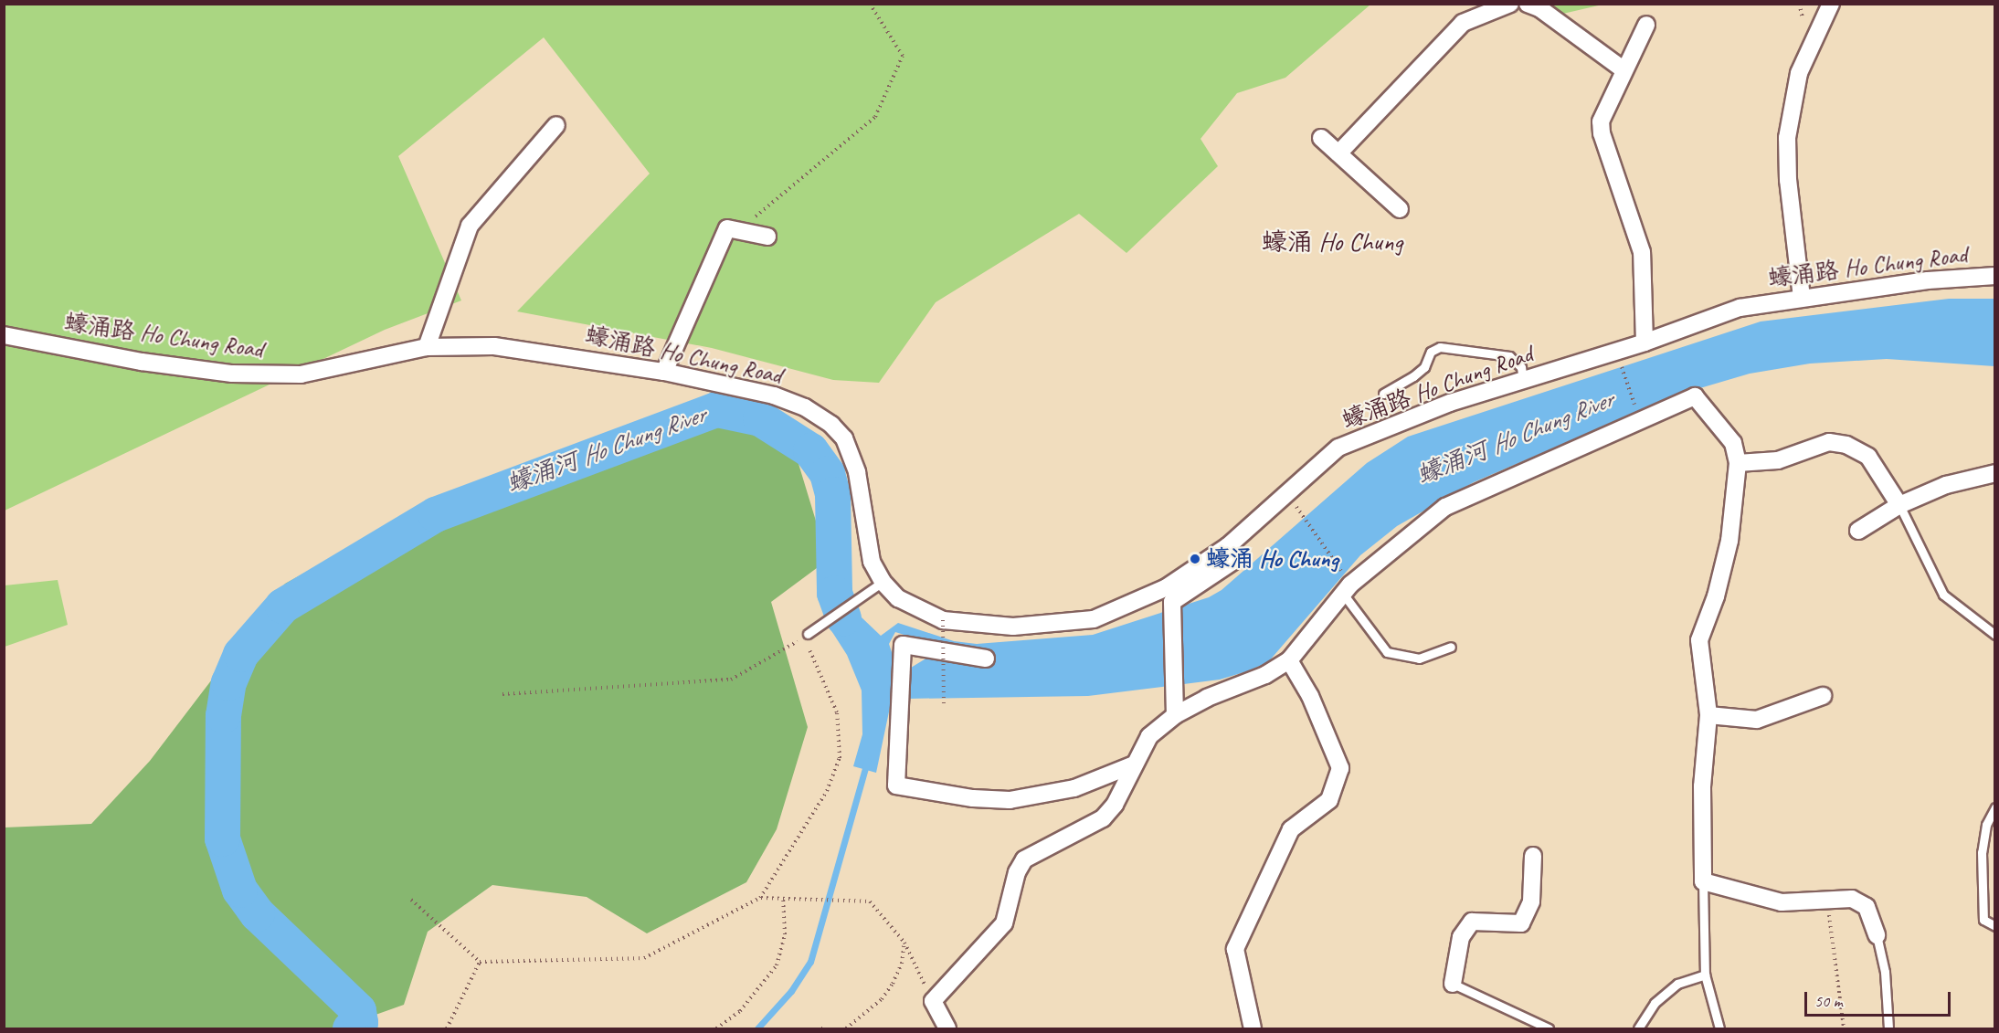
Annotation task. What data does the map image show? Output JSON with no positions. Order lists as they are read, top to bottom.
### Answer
{
  "streets": {
    "street": ["蠔涌路 Ho Chung Road"]
  },
  "districts": ["蠔涌 Ho Chung"],
  "water": ["蠔涌河 Ho Chung River"],
  "places": ["蠔涌 Ho Chung"],
  "scale_bar": "50 m"
}
